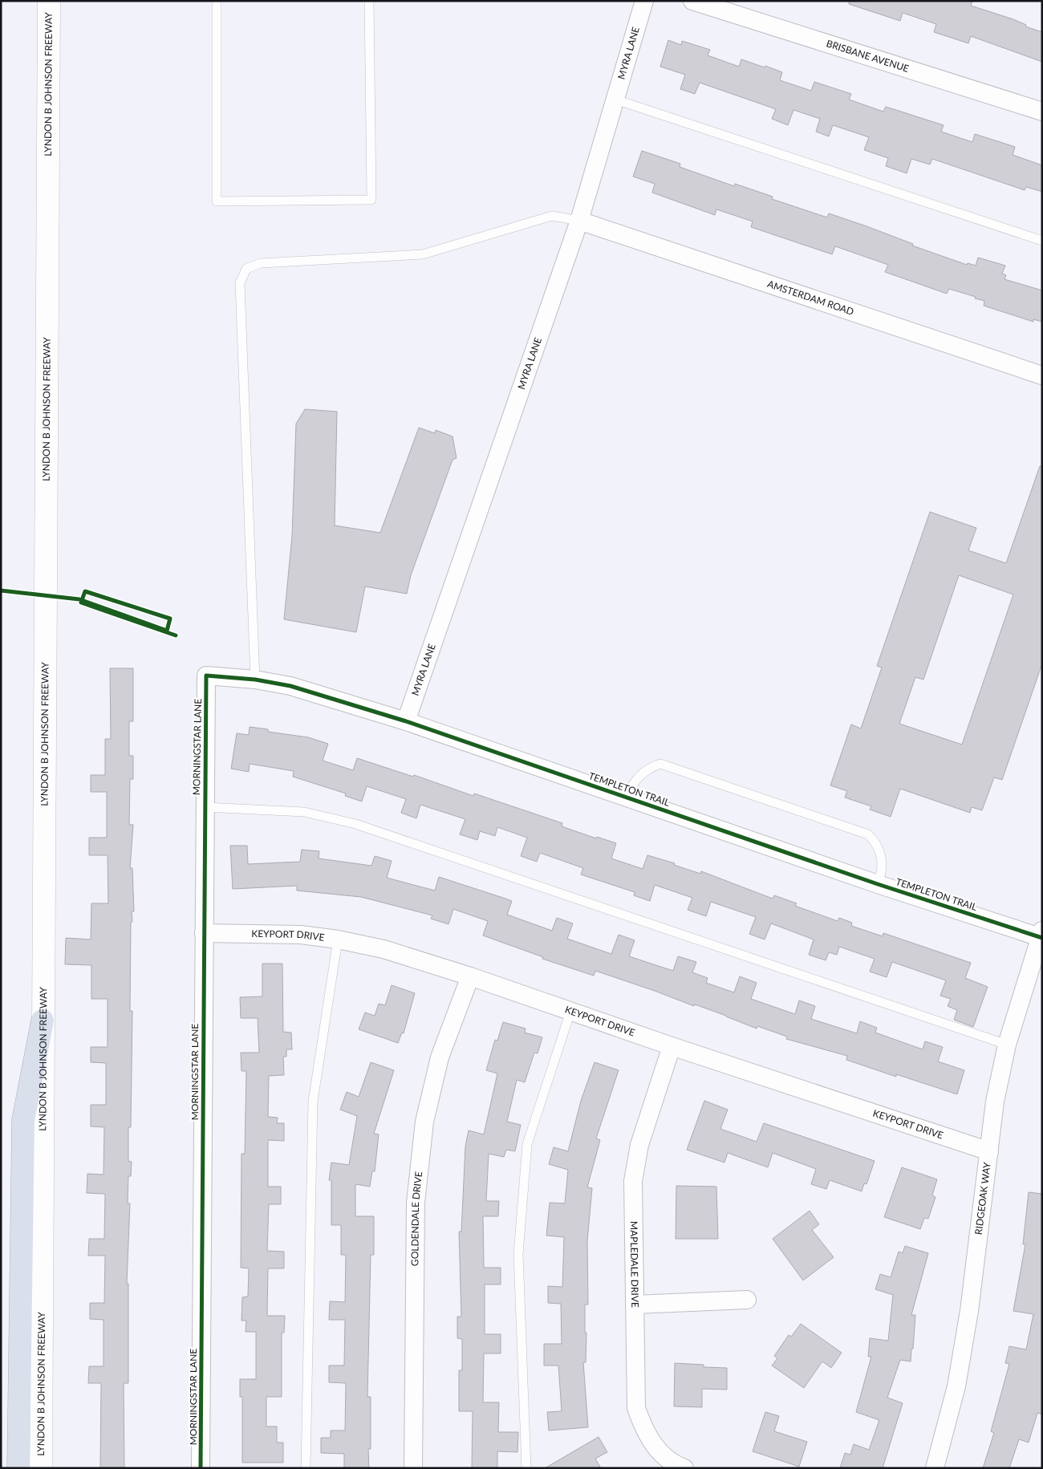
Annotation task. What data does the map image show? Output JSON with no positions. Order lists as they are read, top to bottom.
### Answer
{
  "streets": {
    "main road": ["LYNDON B JOHNSON FREEWAY"],
    "street": [
      "MYRA LANE",
      "BRISBANE AVENUE",
      "AMSTERDAM ROAD",
      "MORNINGSTAR LANE",
      "TEMPLETON TRAIL",
      "KEYPORT DRIVE",
      "RIDGEOAK WAY",
      "GOLDENDALE DRIVE",
      "MAPLEDALE DRIVE"
    ]
  },
  "crossings": [
    ["MYRA LANE", "AMSTERDAM ROAD"],
    ["MYRA LANE", "TEMPLETON TRAIL"],
    ["MORNINGSTAR LANE", "TEMPLETON TRAIL"],
    ["MORNINGSTAR LANE", "KEYPORT DRIVE"],
    ["TEMPLETON TRAIL", "RIDGEOAK WAY"],
    ["KEYPORT DRIVE", "RIDGEOAK WAY"],
    ["KEYPORT DRIVE", "GOLDENDALE DRIVE"],
    ["KEYPORT DRIVE", "MAPLEDALE DRIVE"]
  ]
}
